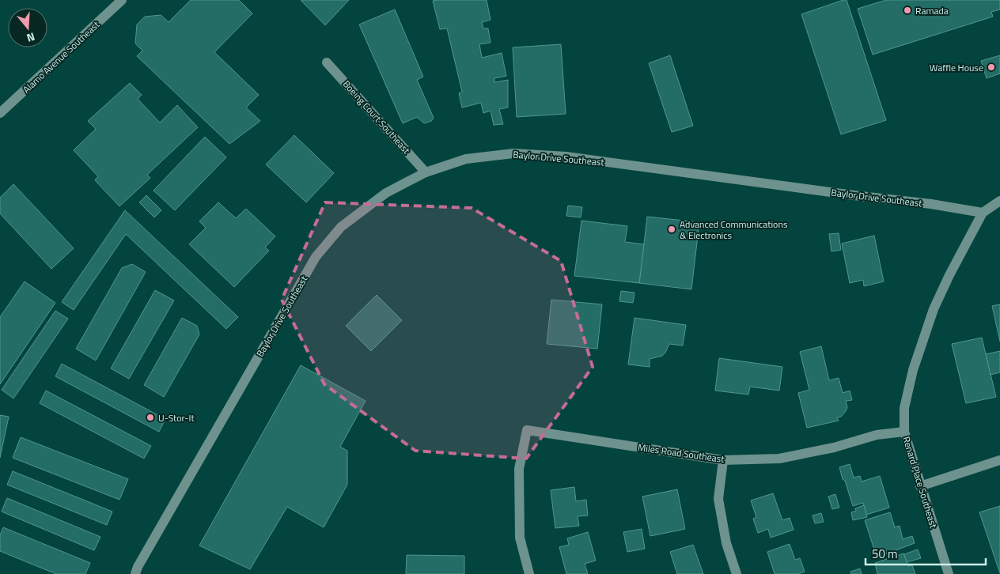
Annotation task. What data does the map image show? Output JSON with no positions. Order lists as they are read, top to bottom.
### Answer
{
  "streets": {
    "street": [
      "Alamo Avenue Southeast",
      "Boeing Court Southeast",
      "Baylor Drive Southeast",
      "Miles Road Southeast",
      "Renard Place Southeast"
    ]
  },
  "crossings": [
    ["Boeing Court Southeast", "Baylor Drive Southeast"],
    ["Baylor Drive Southeast", "Renard Place Southeast"],
    ["Miles Road Southeast", "Renard Place Southeast"]
  ],
  "places": [
    "Ramada",
    "Waffle House",
    "Advanced Communications & Electronics",
    "U-Stor-It"
  ],
  "scale_bar": "50 m",
  "north": "bottom"
}
